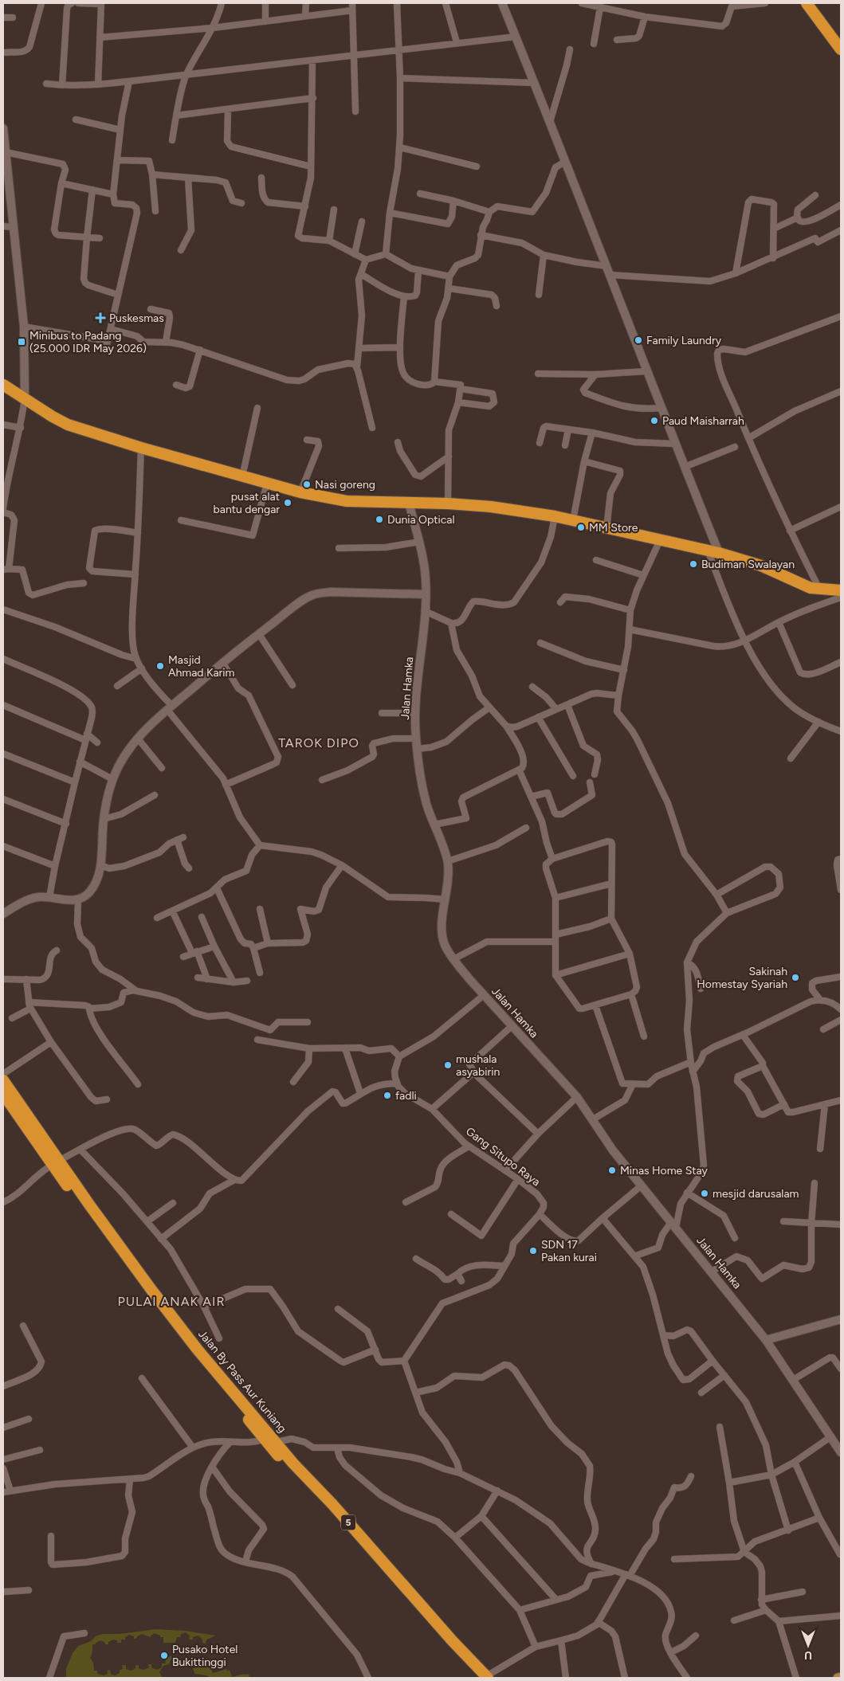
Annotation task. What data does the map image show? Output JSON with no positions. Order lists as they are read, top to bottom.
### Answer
{
  "streets": {
    "highway": ["Jalan By Pass Aur Kuniang", "5"],
    "street": ["Jalan Hamka", "Gang Situpo Raya"]
  },
  "districts": ["TAROK DIPO", "PULAI ANAK AIR"],
  "places": {
    "health": ["Puskesmas"],
    "other": [
      "Family Laundry",
      "Paud Maisharrah",
      "Nasi goreng",
      "pusat alat bantu dengar",
      "Dunia Optical",
      "MM Store",
      "Budiman Swalayan",
      "Masjid Ahmad Karim",
      "Sakinah Homestay Syariah",
      "mushala asyabirin",
      "fadli",
      "Minas Home Stay",
      "mesjid darusalam",
      "SDN 17 Pakan kurai",
      "Pusako Hotel Bukittinggi"
    ],
    "transit": ["Minibus to Padang (25.000 IDR May 2026)"]
  },
  "north": "bottom"
}
